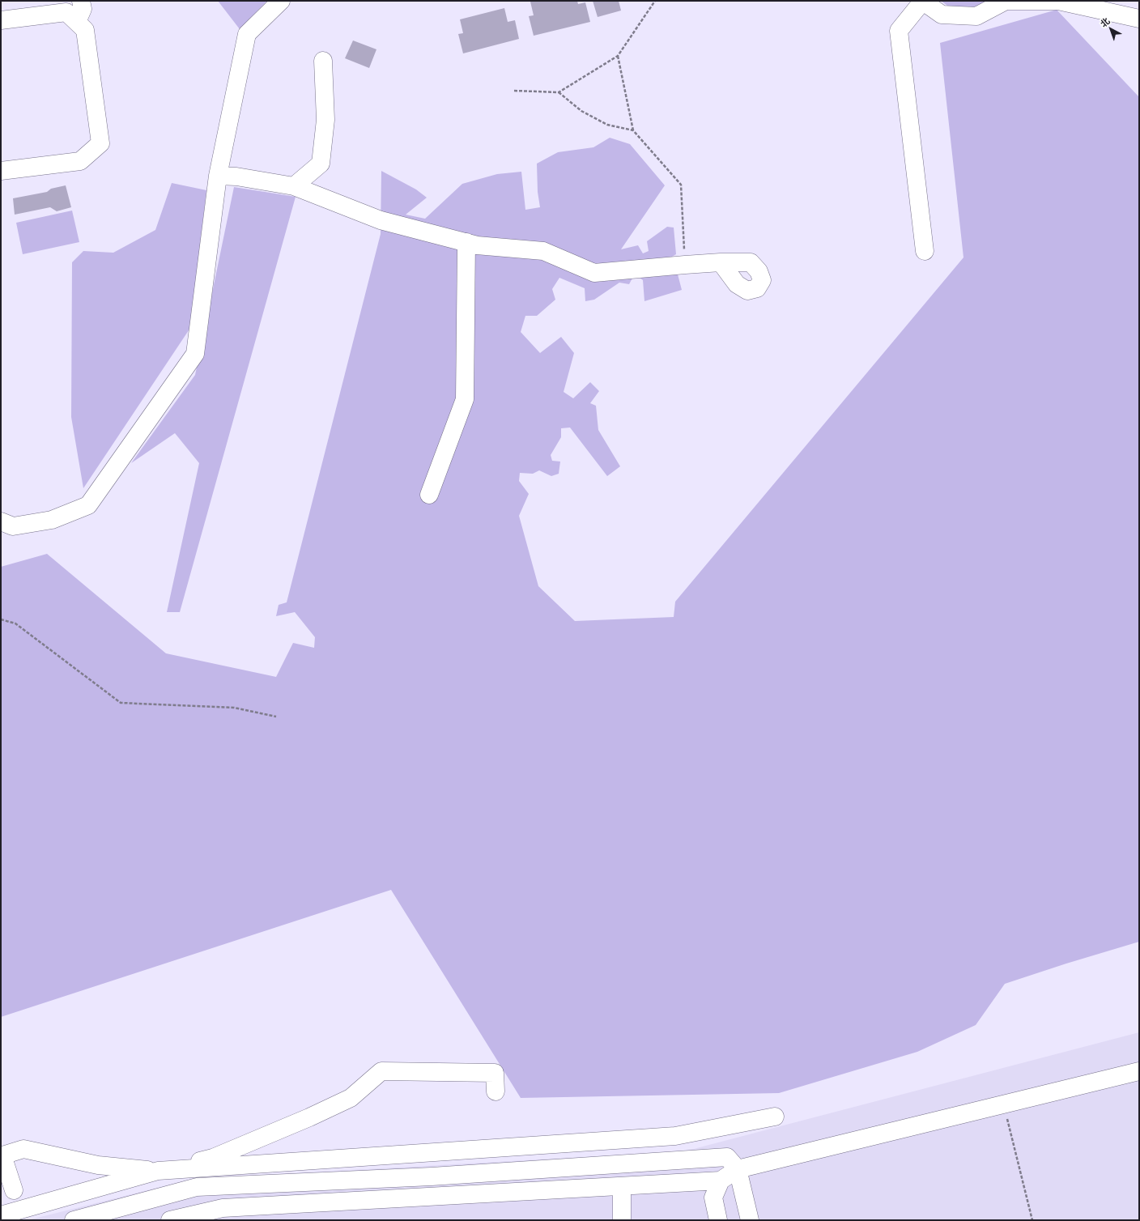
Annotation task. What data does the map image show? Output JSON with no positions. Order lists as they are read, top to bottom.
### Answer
{
  "north": "top left"
}
